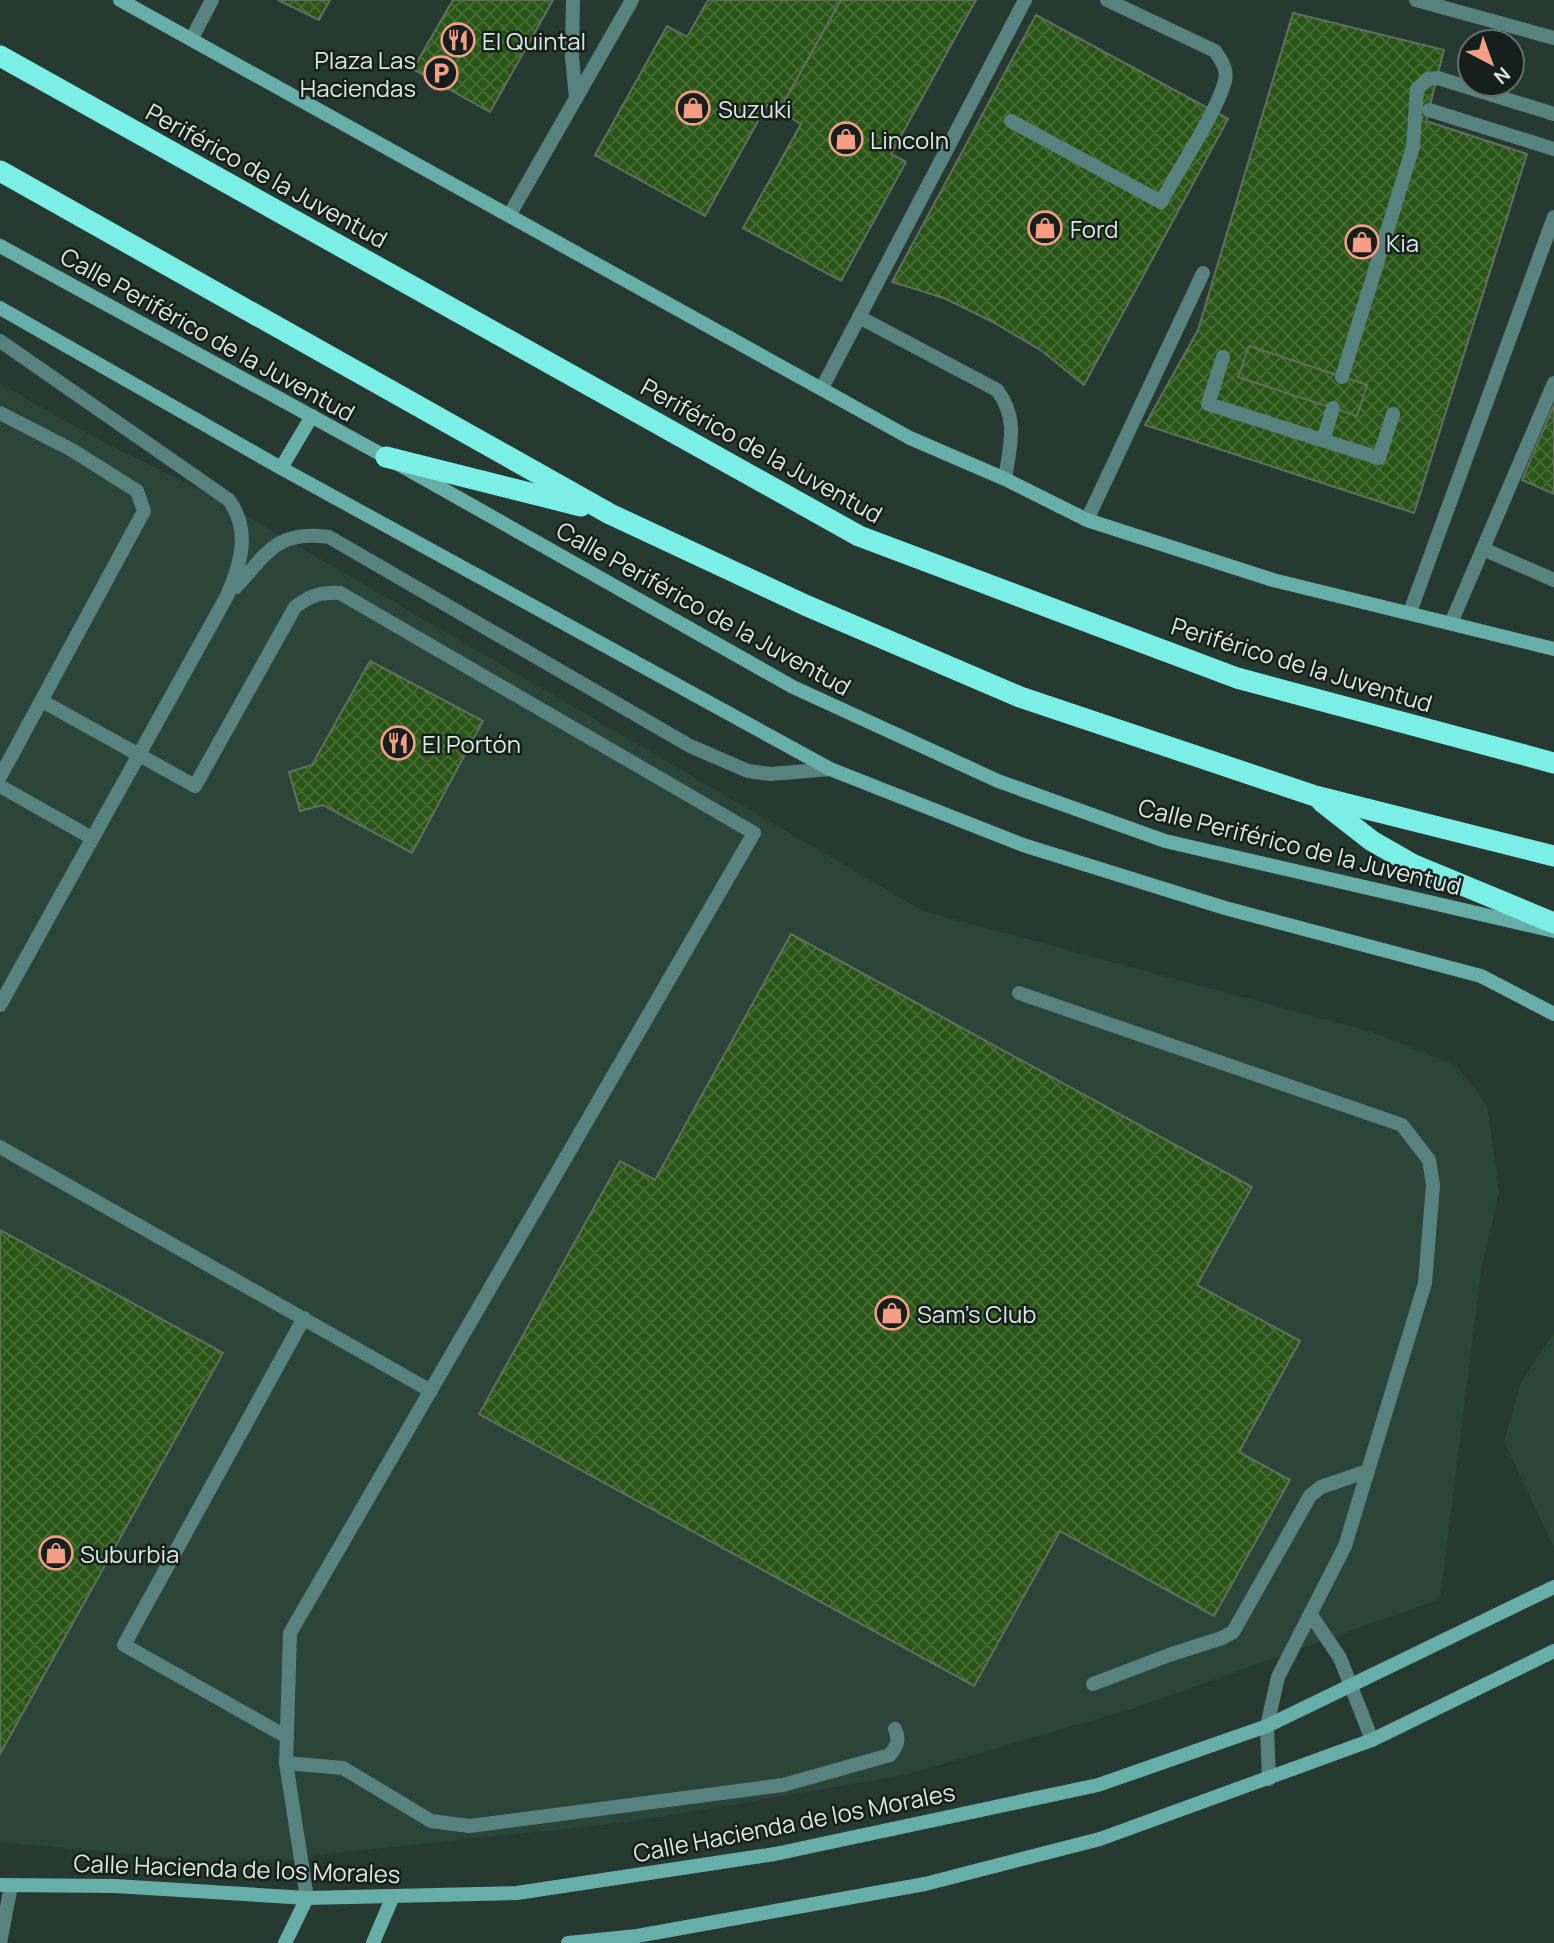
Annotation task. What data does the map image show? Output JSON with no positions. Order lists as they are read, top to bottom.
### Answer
{
  "streets": {
    "highway": ["Periférico de la Juventud"],
    "street": ["Calle Periférico de la Juventud", "Calle Hacienda de los Morales"]
  },
  "places": {
    "restaurant": ["El Quintal", "El Portón"],
    "parking": ["Plaza Las Haciendas"],
    "shop": [
      "Suzuki",
      "Lincoln",
      "Ford",
      "Kia",
      "Sam's Club",
      "Suburbia"
    ]
  },
  "north": "bottom right"
}
